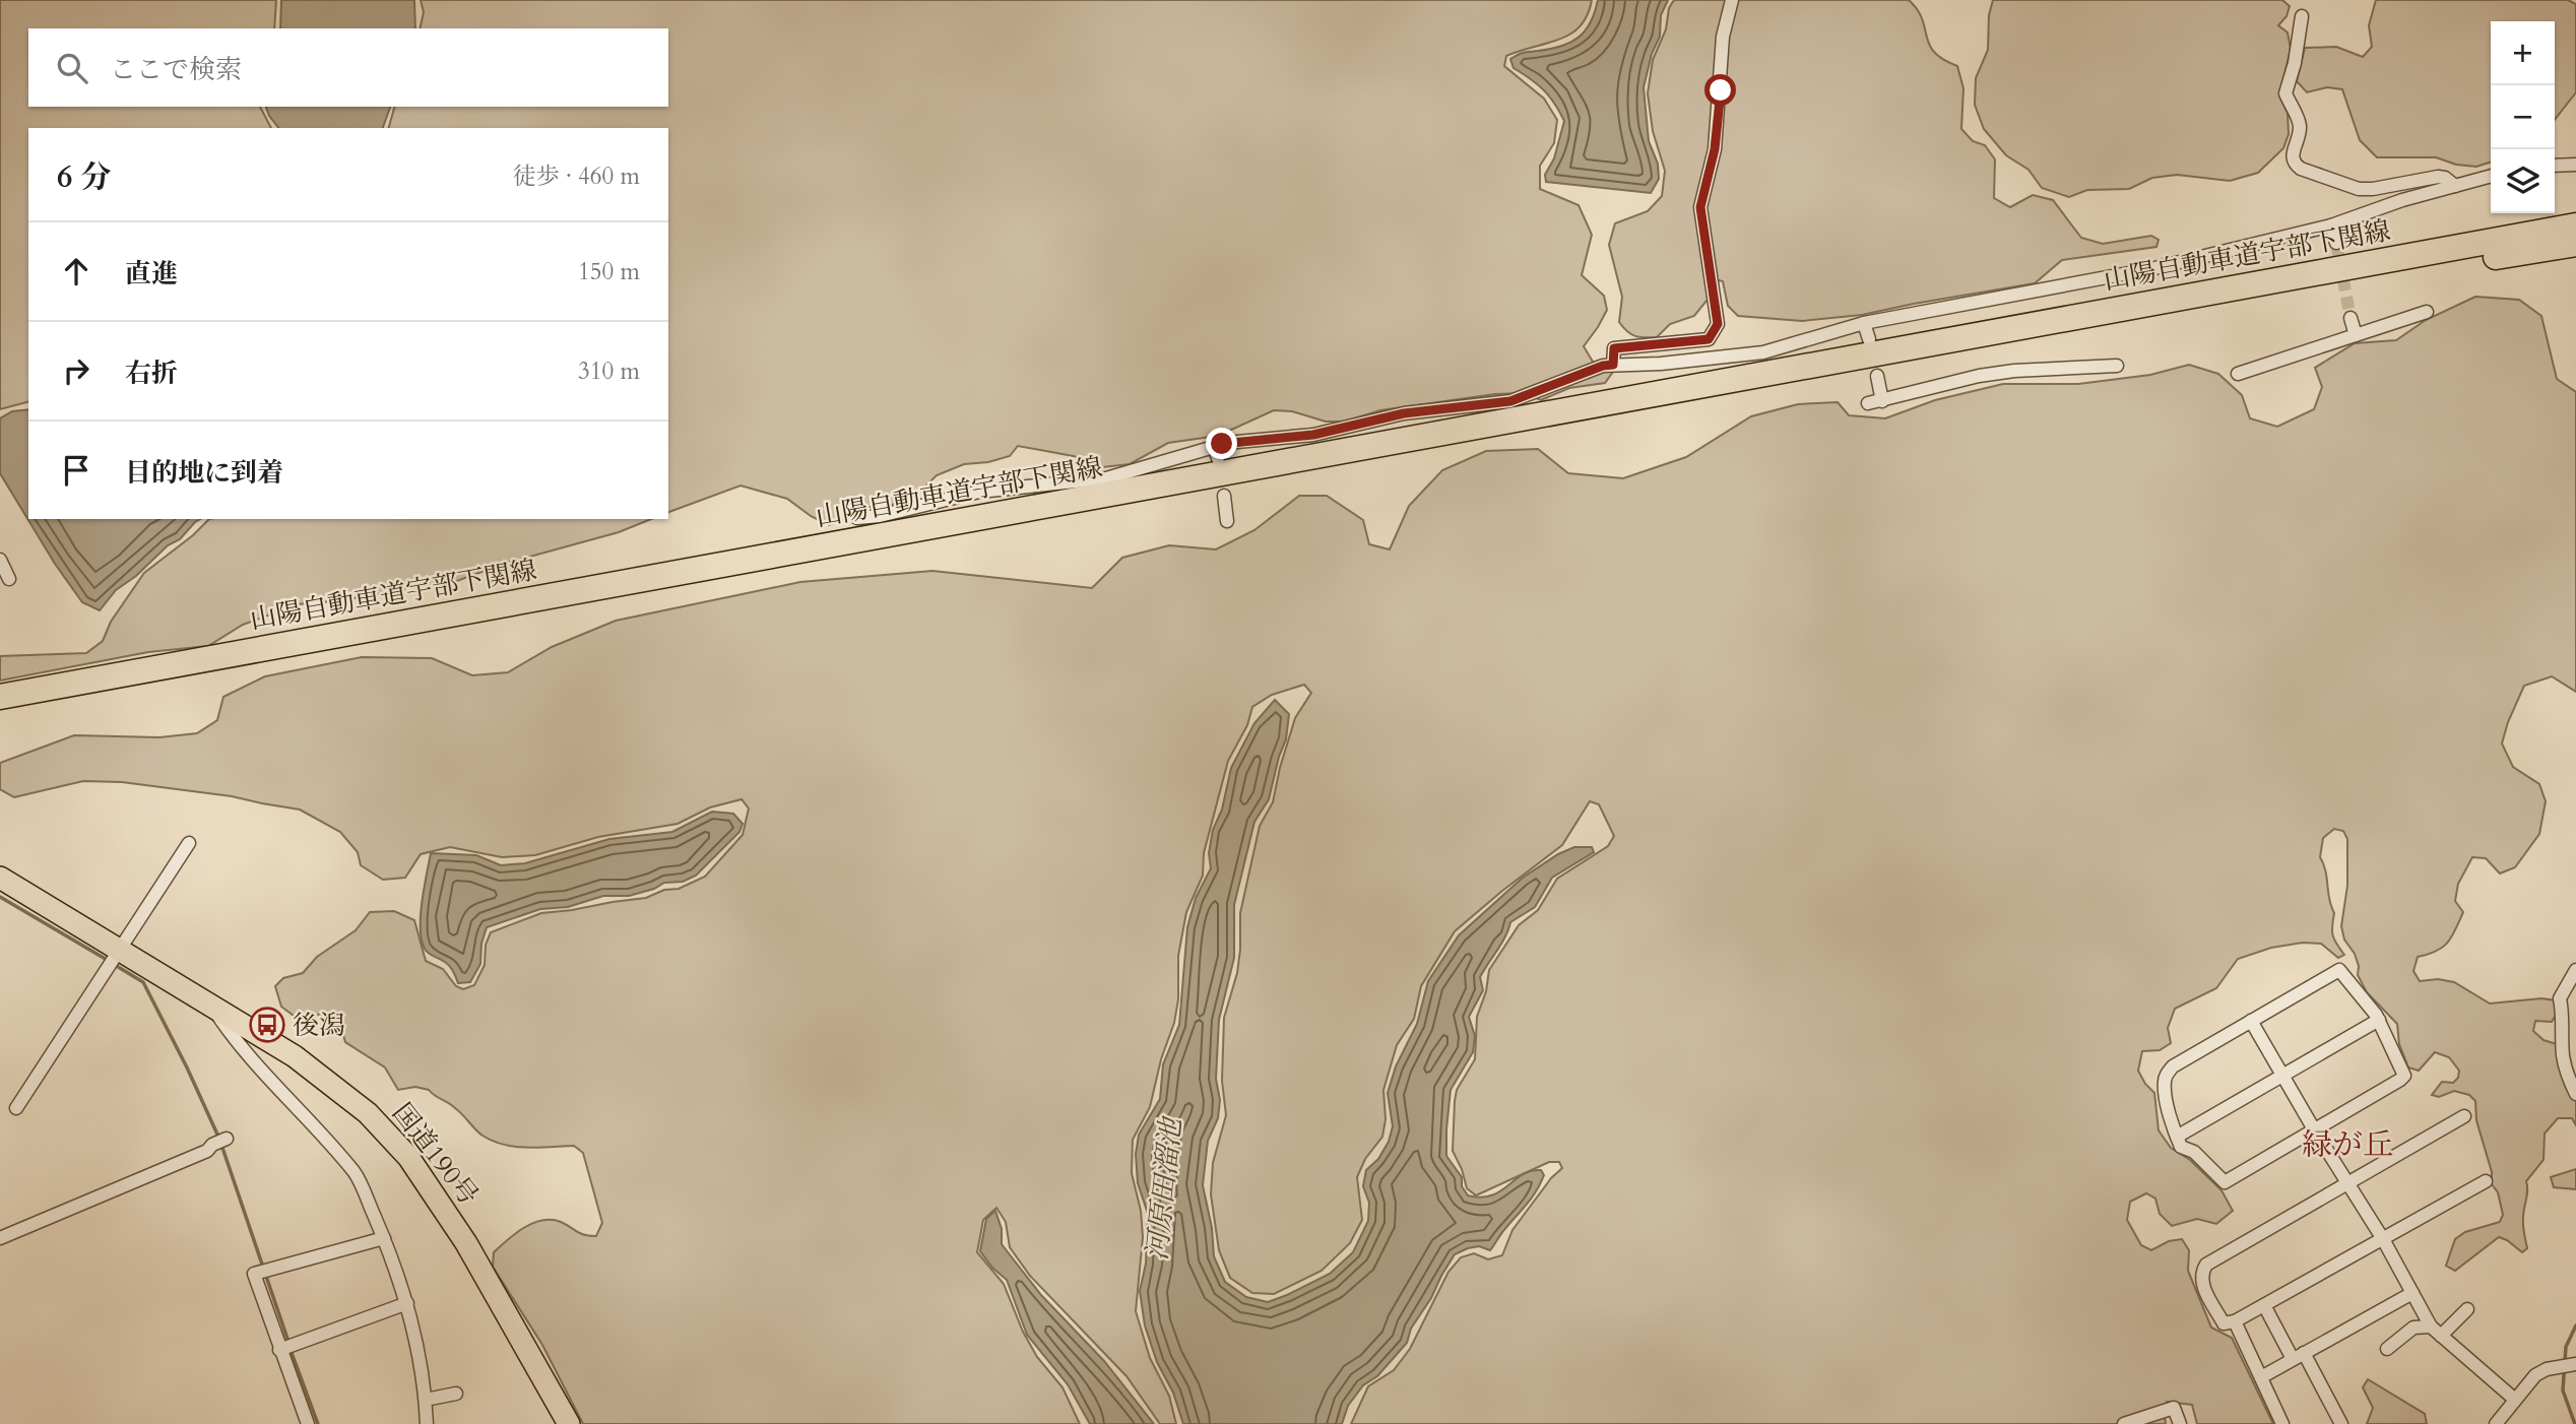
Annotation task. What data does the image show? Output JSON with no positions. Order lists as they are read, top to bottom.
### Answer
{
  "streets": {
    "highway": ["山陽自動車道宇部下関線", "国道190号"]
  },
  "districts": ["緑が丘"],
  "water": ["河原田溜池"],
  "places": {
    "bus stop": ["後潟"]
  },
  "page": {
    "map_buttons": ["+", "−"],
    "search": "ここで検索",
    "heading": ["6 分", "徒歩 · 460 m"],
    "list": [
      ["直進", "150 m"],
      ["右折", "310 m"],
      "目的地に到着"
    ]
  }
}
